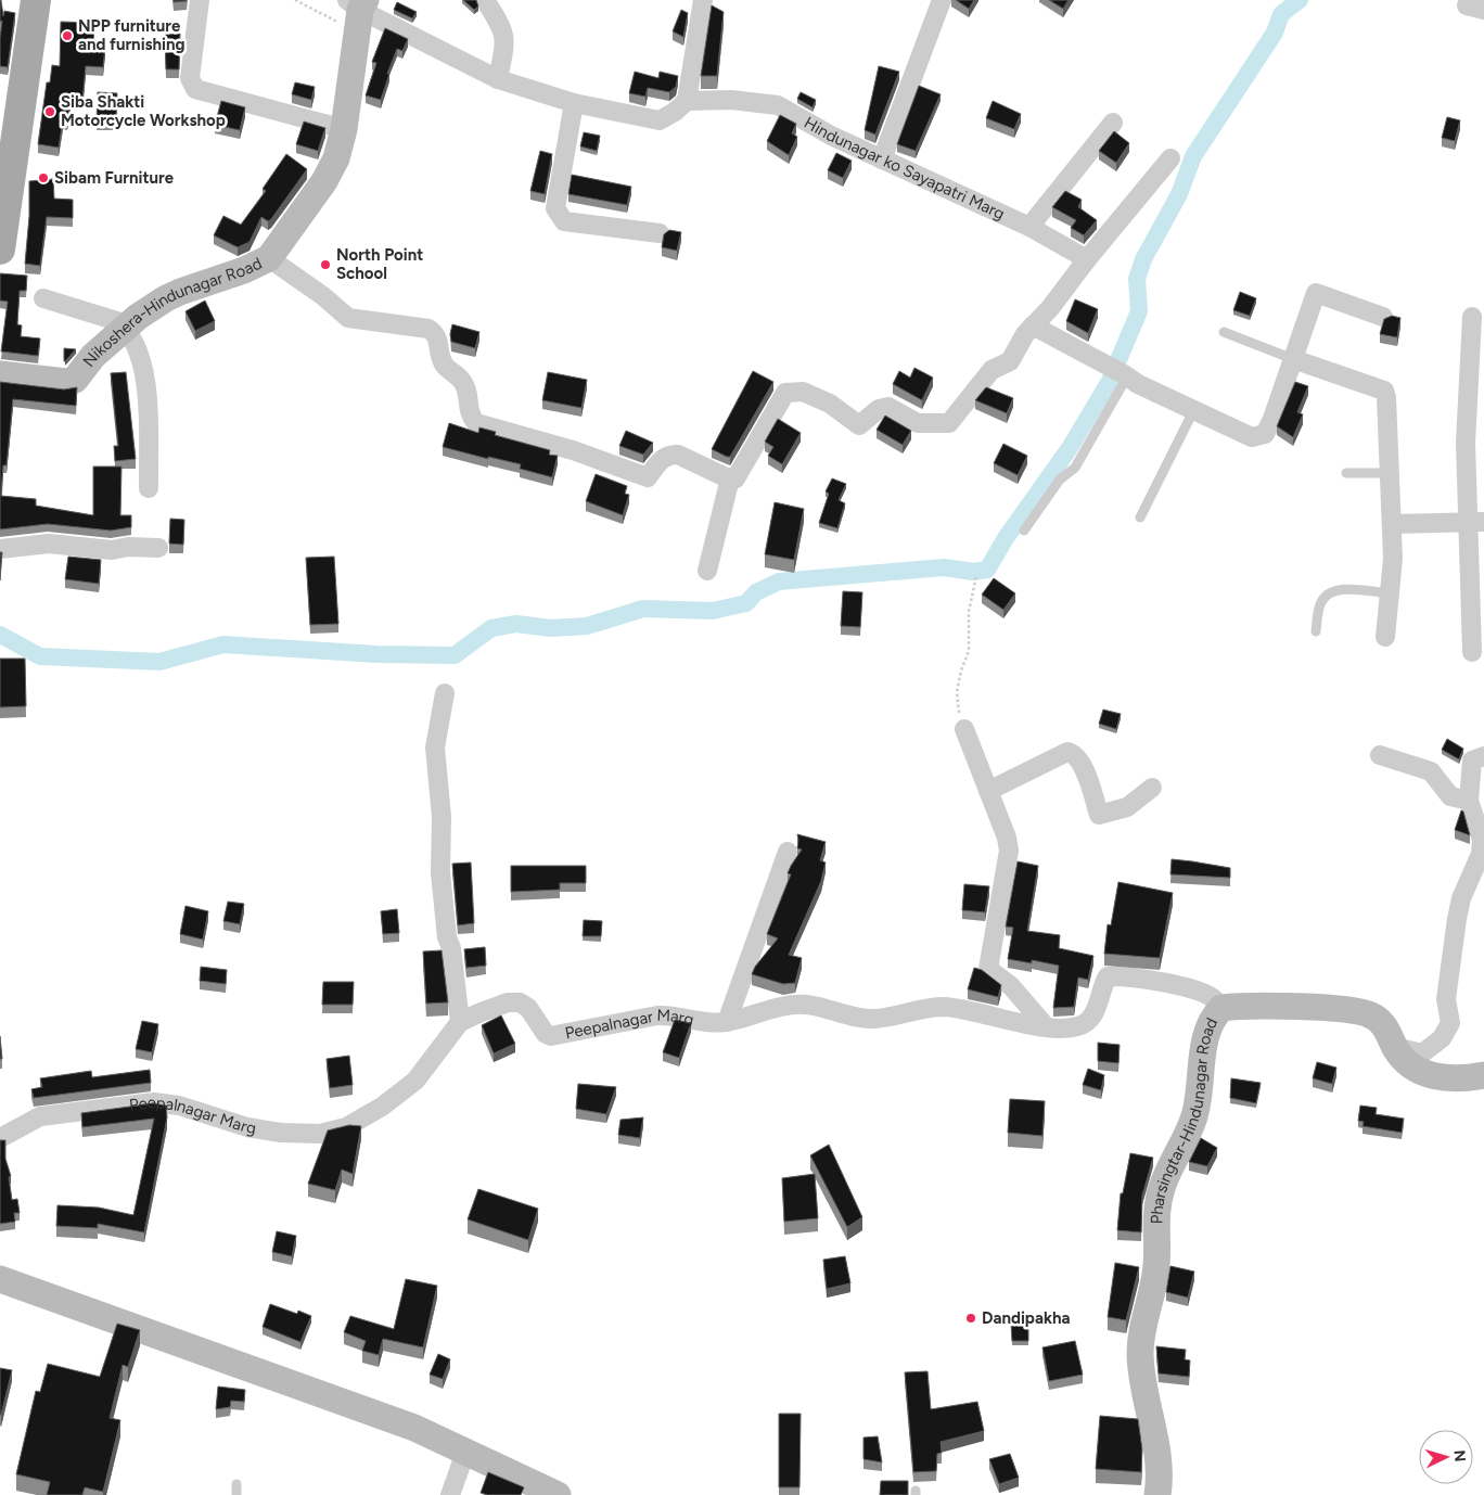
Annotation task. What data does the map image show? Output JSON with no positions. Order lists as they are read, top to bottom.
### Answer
{
  "streets": {
    "main road": ["Nikoshera-Hindunagar Road", "Pharsingtar-Hindunagar Road"],
    "street": ["Hindunagar ko Sayapatri Marg", "Peepalnagar Marg"]
  },
  "crossings": [
    ["Peepalnagar Marg", "Pharsingtar-Hindunagar Road"]
  ],
  "places": [
    "NPP furniture and furnishing",
    "Siba Shakti Motorcycle Workshop",
    "Sibam Furniture",
    "North Point School",
    "Dandipakha"
  ],
  "north": "right"
}
